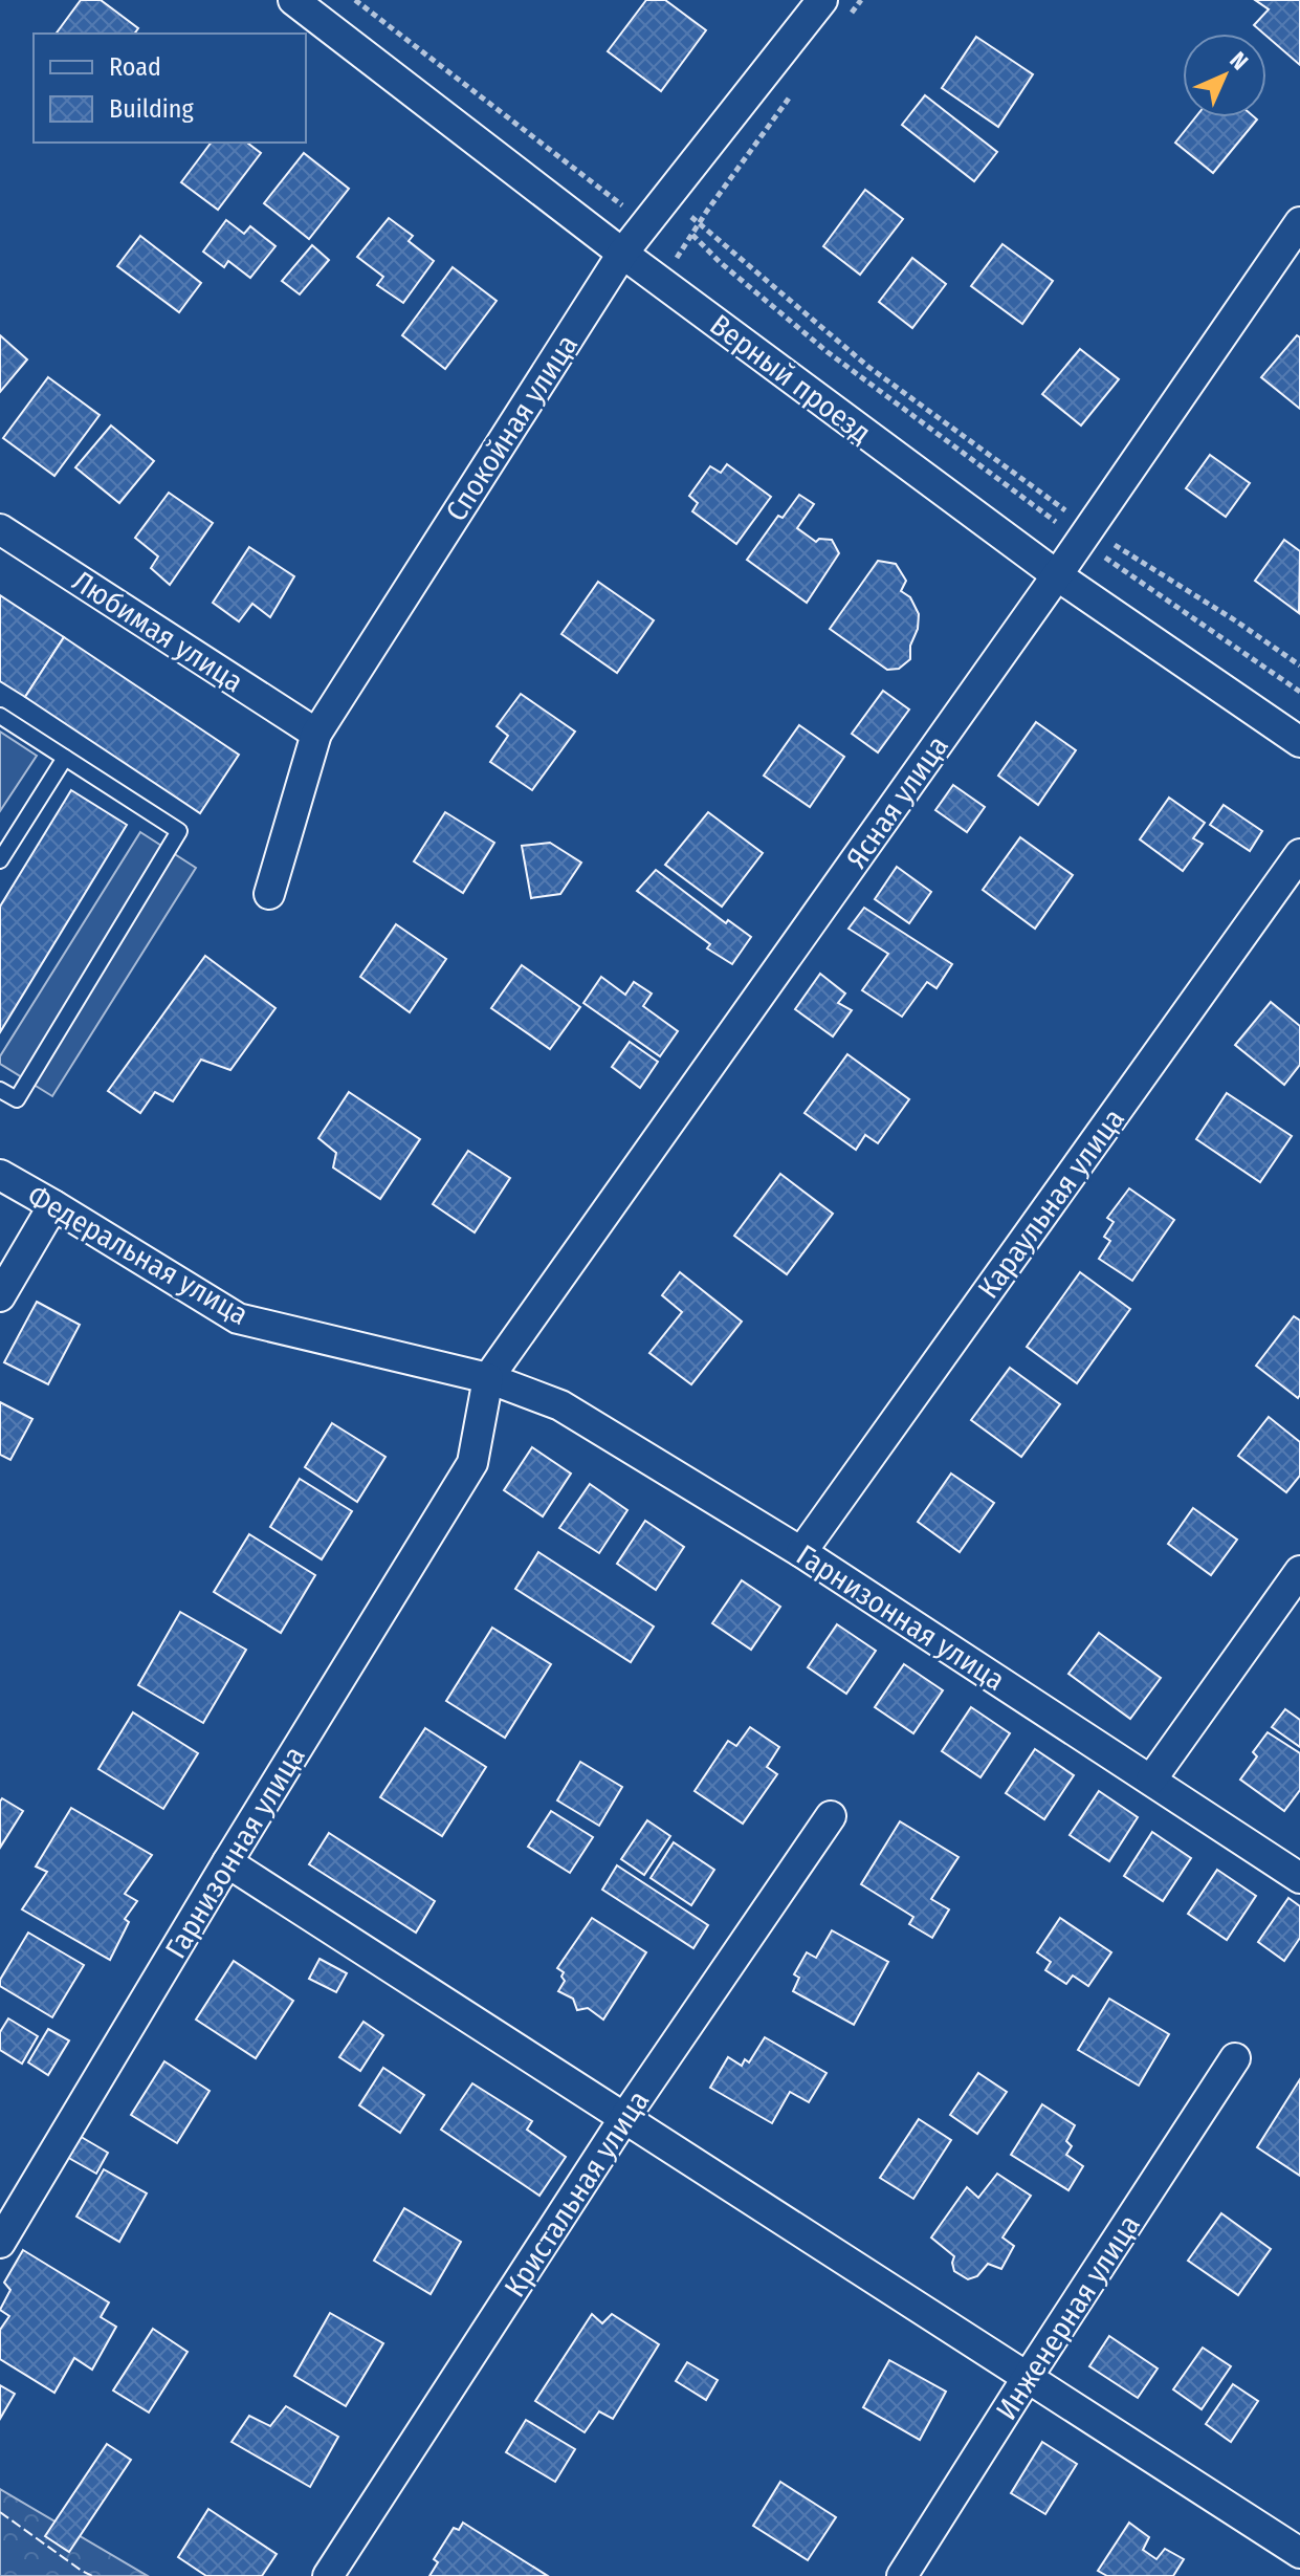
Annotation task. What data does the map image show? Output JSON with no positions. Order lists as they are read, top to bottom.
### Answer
{
  "streets": {
    "street": [
      "Верный проезд",
      "Спокойная улица",
      "Любимая улица",
      "Ясная улица",
      "Караульная улица",
      "Федеральная улица",
      "Гарнизонная улица",
      "Кристальная улица",
      "Инженерная улица"
    ]
  },
  "crossings": [
    ["Верный проезд", "Спокойная улица"],
    ["Верный проезд", "Ясная улица"],
    ["Спокойная улица", "Любимая улица"],
    ["Ясная улица", "Федеральная улица"],
    ["Ясная улица", "Гарнизонная улица"],
    ["Караульная улица", "Гарнизонная улица"],
    ["Федеральная улица", "Гарнизонная улица"]
  ],
  "legend": ["Road", "Building"],
  "north": "top right"
}
